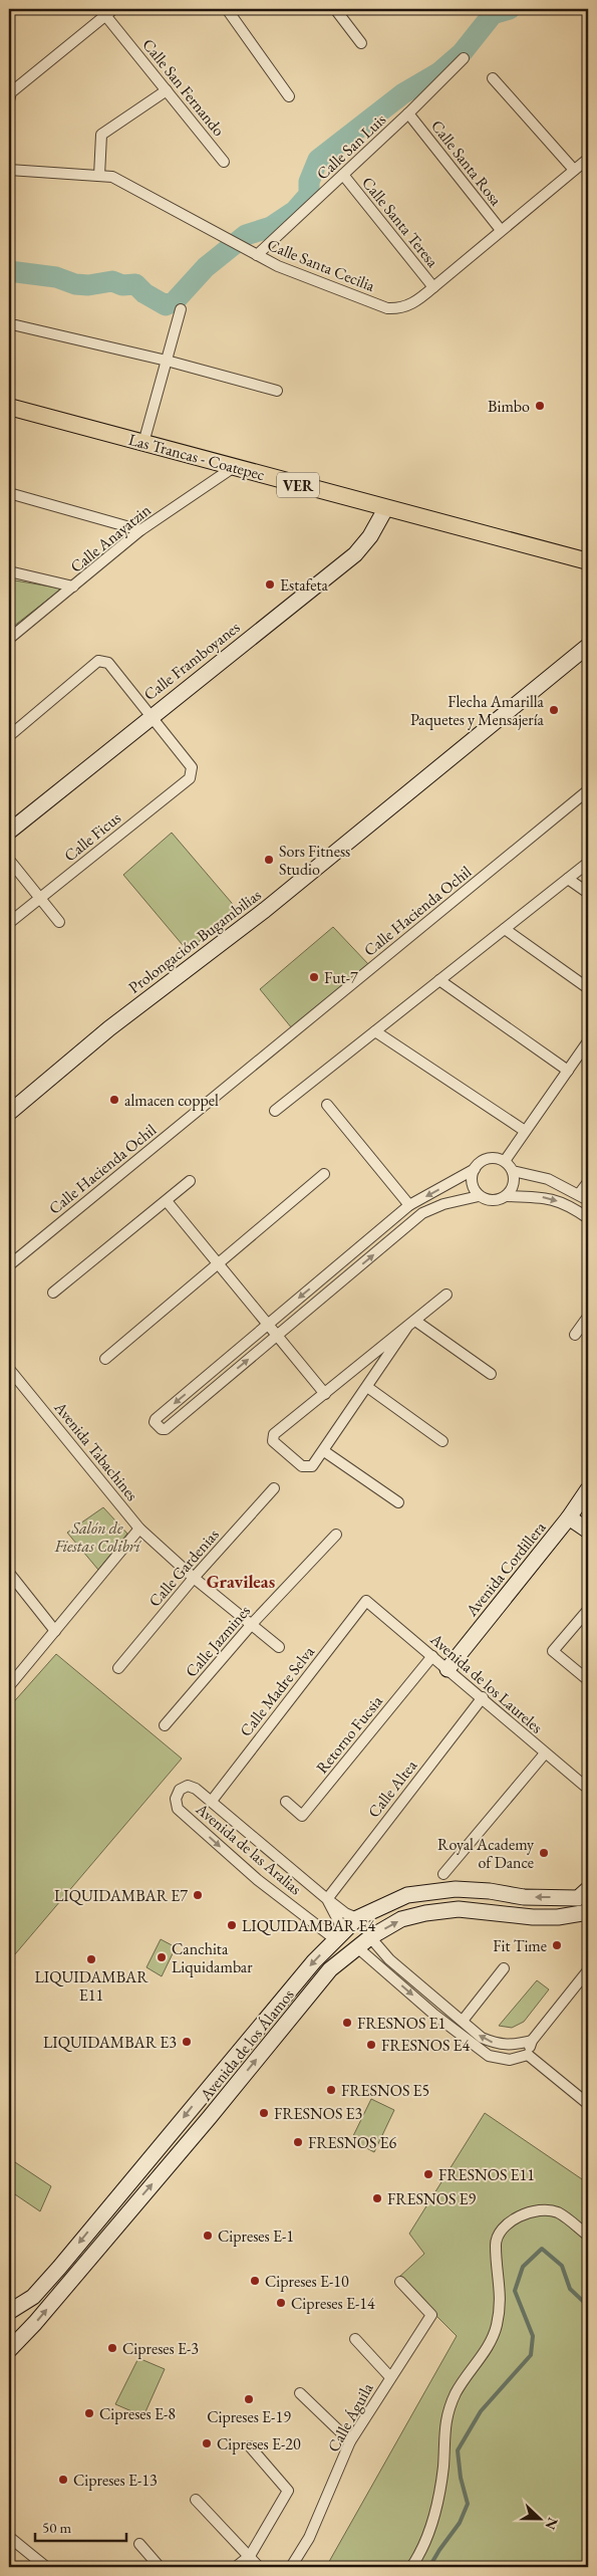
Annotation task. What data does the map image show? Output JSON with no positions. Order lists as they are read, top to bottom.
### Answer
{
  "streets": {
    "main road": ["Las Trancas - Coatepec", "VER"],
    "street": [
      "Calle San Fernando",
      "Calle San Luis",
      "Calle Santa Rosa",
      "Calle Santa Teresa",
      "Calle Santa Cecilia",
      "Calle Anayatzin",
      "Calle Framboyanes",
      "Calle Ficus",
      "Calle Hacienda Ochil",
      "Prolongación Bugambilias",
      "Avenida Tabachines",
      "Calle Gardenias",
      "Avenida Cordillera",
      "Calle Jazmines",
      "Avenida de los Laureles",
      "Calle Madre Selva",
      "Retorno Fucsia",
      "Calle Altea",
      "Avenida de las Aralias",
      "Avenida de los Álamos",
      "Calle Águila"
    ]
  },
  "crossings": [
    ["Calle San Luis", "Calle Santa Rosa"],
    ["Calle San Luis", "Calle Santa Teresa"],
    ["Calle San Luis", "Calle Santa Cecilia"],
    ["Calle Santa Rosa", "Calle Santa Cecilia"],
    ["Calle Santa Teresa", "Calle Santa Cecilia"],
    ["Las Trancas - Coatepec", "Calle Anayatzin"],
    ["Las Trancas - Coatepec", "Calle Framboyanes"],
    ["Calle Framboyanes", "Calle Ficus"],
    ["Avenida Tabachines", "Calle Gardenias"],
    ["Avenida Tabachines", "Calle Jazmines"],
    ["Avenida Cordillera", "Avenida de los Laureles"],
    ["Avenida de los Laureles", "Calle Madre Selva"],
    ["Avenida de los Laureles", "Retorno Fucsia"],
    ["Avenida de los Laureles", "Calle Altea"],
    ["Calle Madre Selva", "Avenida de las Aralias"],
    ["Calle Altea", "Avenida de las Aralias"],
    ["Avenida de las Aralias", "Avenida de los Álamos"]
  ],
  "districts": ["Gravileas"],
  "parks": ["Salón de Fiestas Colibrí"],
  "places": [
    "Bimbo",
    "Estafeta",
    "Flecha Amarilla Paquetes y Mensajería",
    "Sors Fitness Studio",
    "Fut-7",
    "almacen coppel",
    "Royal Academy of Dance",
    "LIQUIDAMBAR E7",
    "LIQUIDAMBAR E4",
    "Fit Time",
    "Canchita Liquidambar",
    "LIQUIDAMBAR E11",
    "FRESNOS E1",
    "LIQUIDAMBAR E3",
    "FRESNOS E4",
    "FRESNOS E5",
    "FRESNOS E3",
    "FRESNOS E6",
    "FRESNOS E11",
    "FRESNOS E9",
    "Cipreses E-1",
    "Cipreses E-10",
    "Cipreses E-14",
    "Cipreses E-3",
    "Cipreses E-19",
    "Cipreses E-8",
    "Cipreses E-20",
    "Cipreses E-13"
  ],
  "scale_bar": "50 m",
  "north": "right"
}
